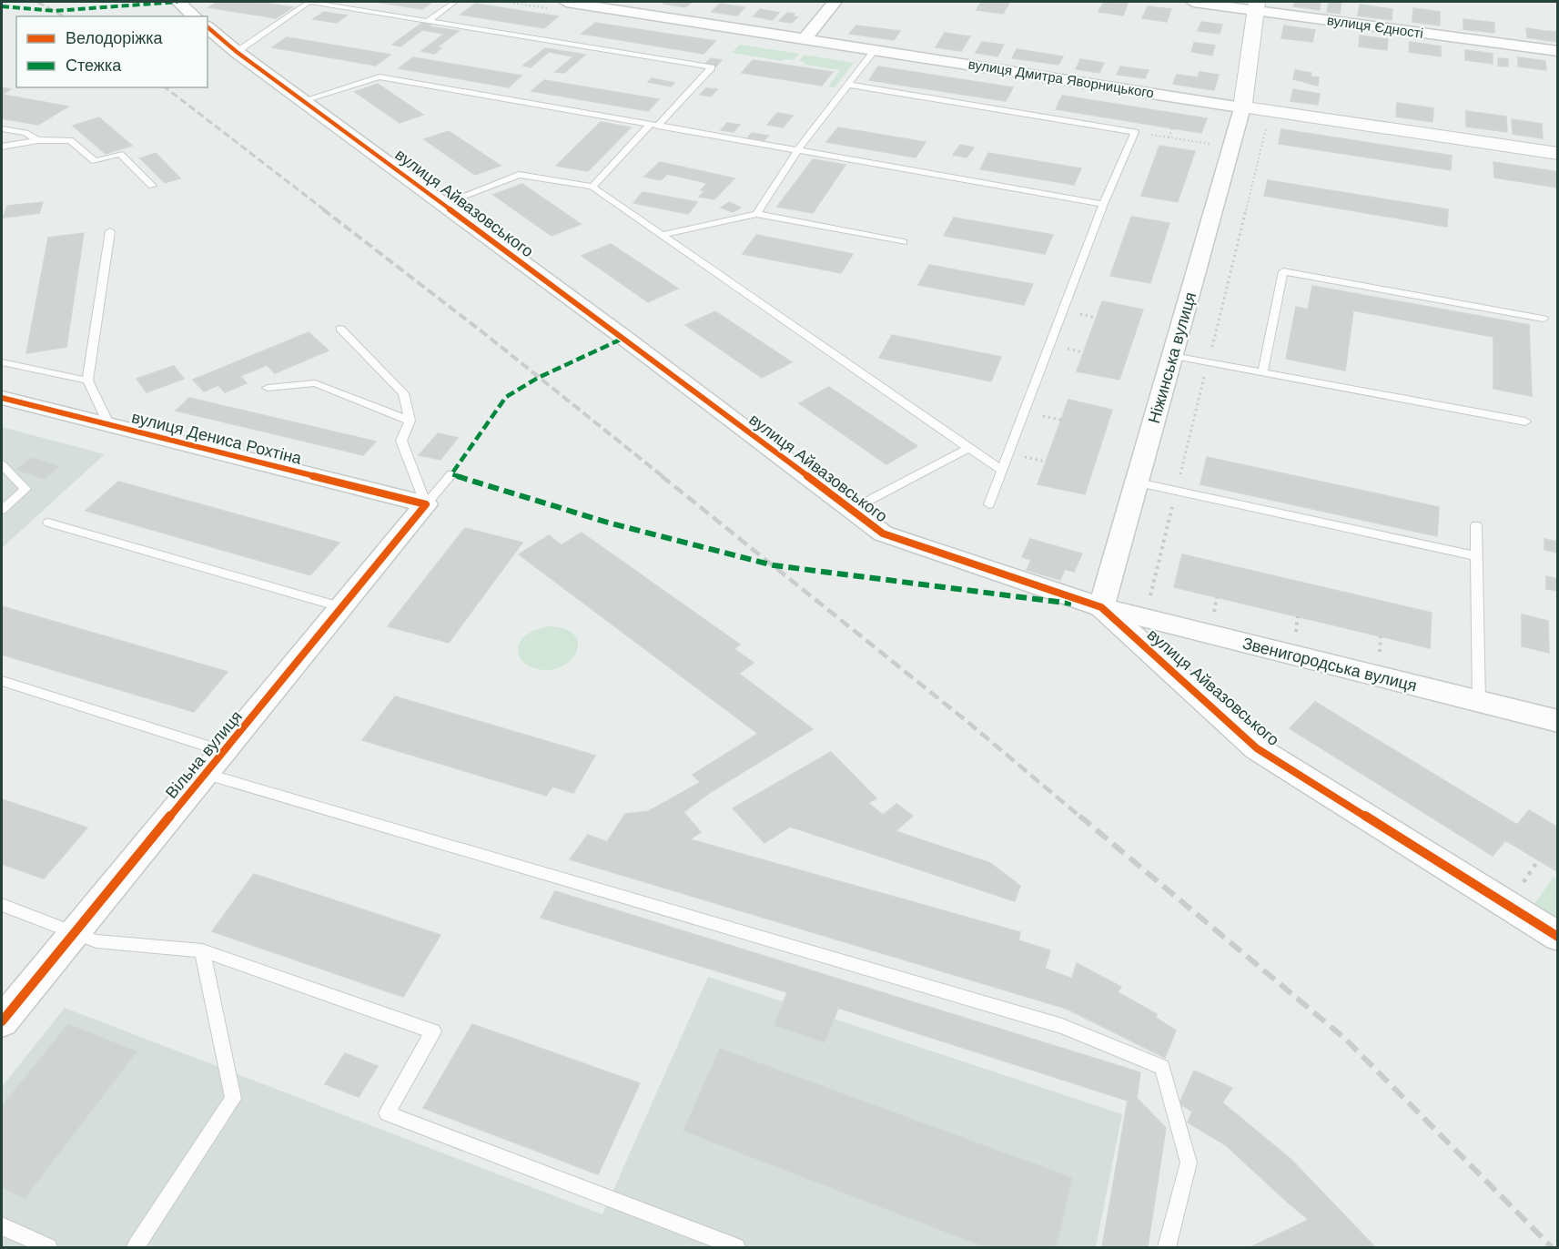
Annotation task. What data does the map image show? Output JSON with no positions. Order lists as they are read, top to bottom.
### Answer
{
  "streets": {
    "street": [
      "вулиця Єдності",
      "вулиця Дмитра Яворницького",
      "вулиця Айвазовського",
      "Ніжинська вулиця",
      "вулиця Дениса Рохтіна",
      "Звенигородська вулиця",
      "Вільна вулиця"
    ]
  },
  "crossings": [
    ["вулиця Дмитра Яворницького", "Ніжинська вулиця"],
    ["вулиця Айвазовського", "Ніжинська вулиця"],
    ["вулиця Айвазовського", "Звенигородська вулиця"],
    ["Ніжинська вулиця", "Звенигородська вулиця"],
    ["вулиця Дениса Рохтіна", "Вільна вулиця"]
  ],
  "legend": ["Велодоріжка", "Стежка"]
}
